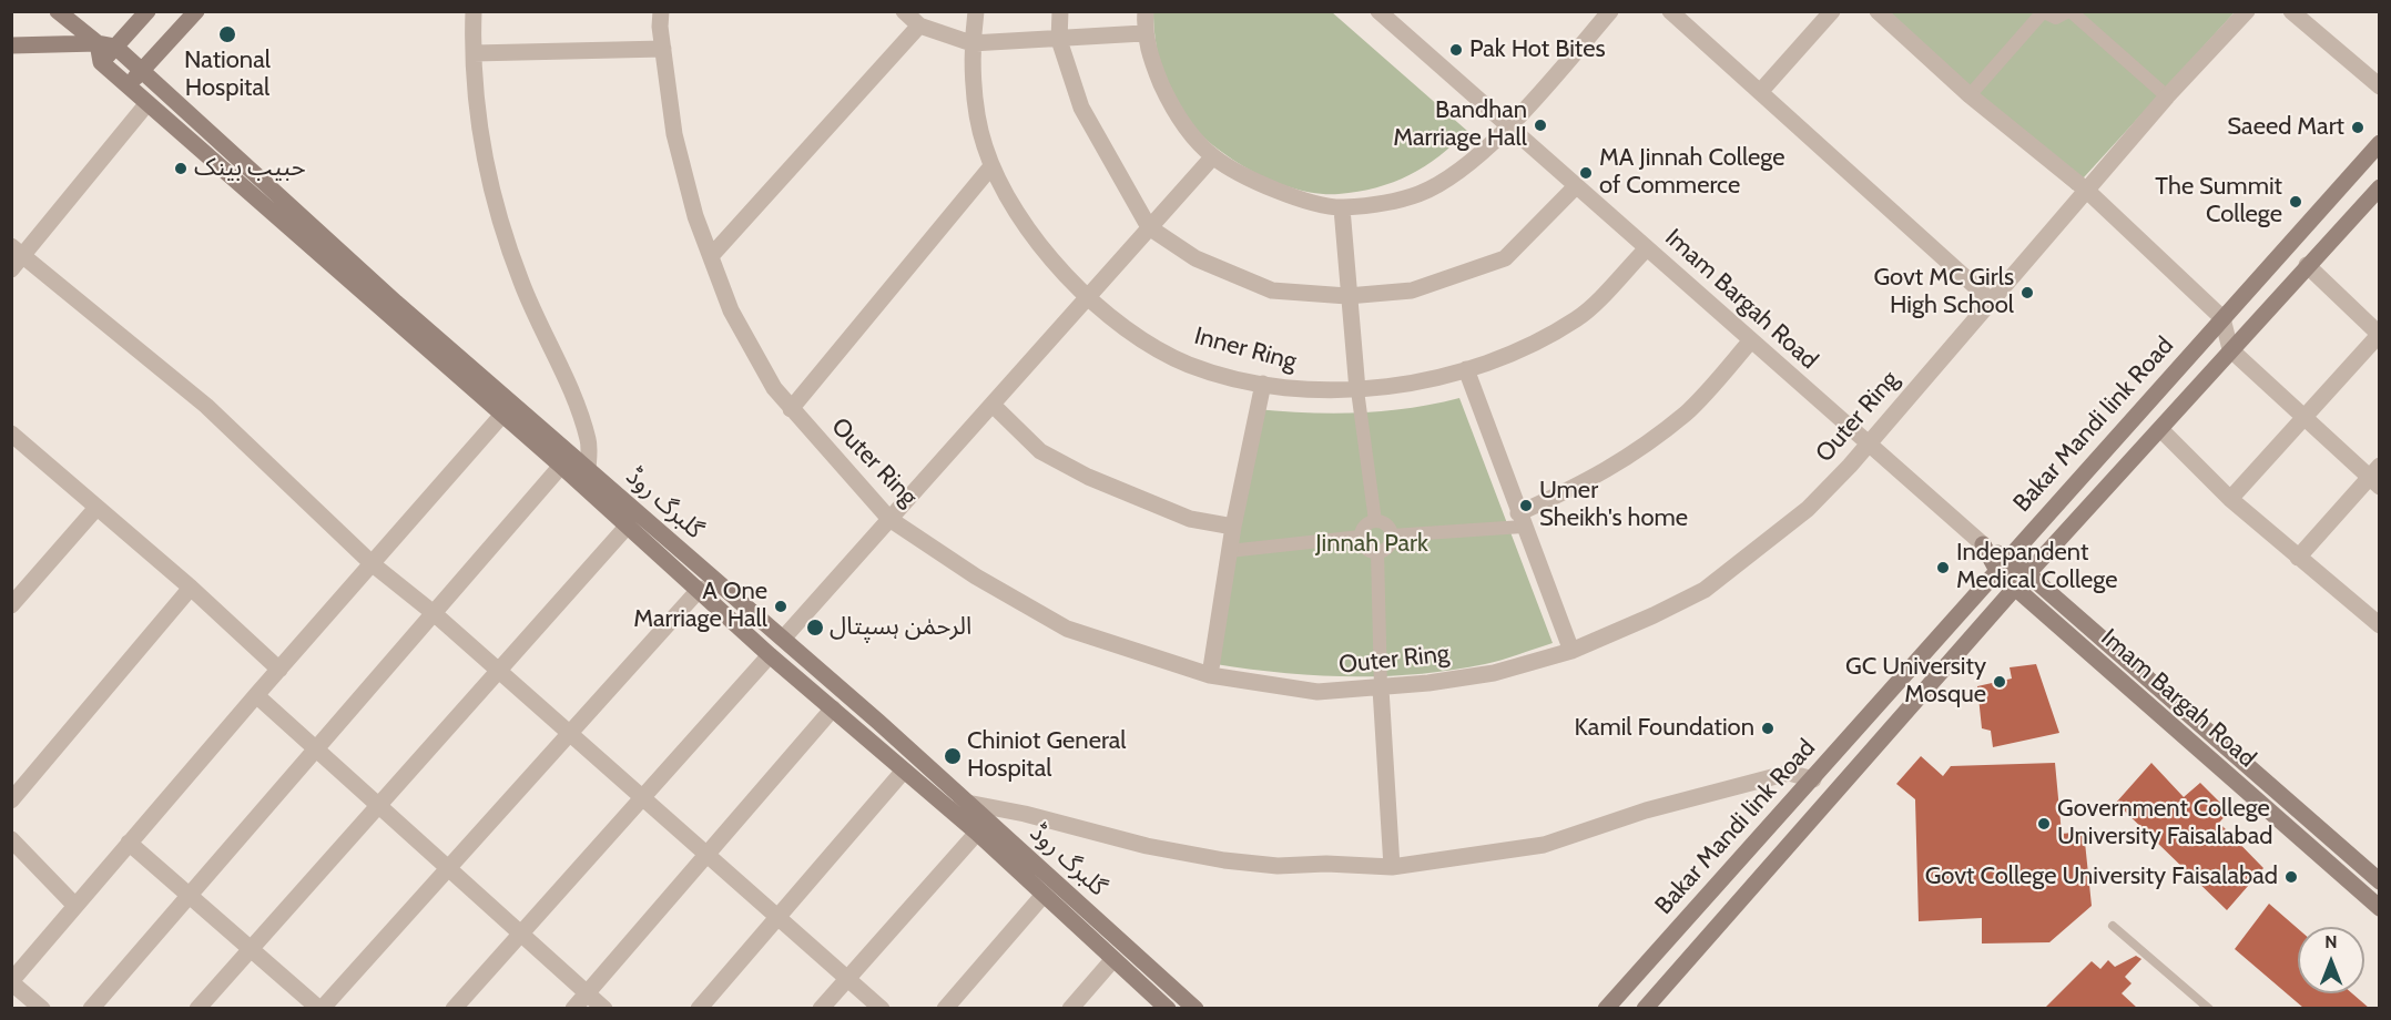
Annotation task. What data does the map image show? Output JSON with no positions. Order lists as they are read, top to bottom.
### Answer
{
  "streets": {
    "main road": ["Imam Bargah Road", "Bakar Mandi link Road", "گلبرگ روڈ"],
    "street": ["Inner Ring", "Outer Ring"]
  },
  "crossings": [
    ["Imam Bargah Road", "Inner Ring"],
    ["Imam Bargah Road", "Outer Ring"],
    ["Imam Bargah Road", "Bakar Mandi link Road"]
  ],
  "parks": ["Jinnah Park"],
  "places": [
    "National Hospital",
    "Pak Hot Bites",
    "Bandhan Marriage Hall",
    "Saeed Mart",
    "حبیب بینک",
    "MA Jinnah College of Commerce",
    "The Summit College",
    "Govt MC Girls High School",
    "Umer Sheikh's home",
    "Indepandent Medical College",
    "A One Marriage Hall",
    "الرحمٰن ہسپتال",
    "GC University Mosque",
    "Kamil Foundation",
    "Chiniot General Hospital",
    "Government College University Faisalabad",
    "Govt College University Faisalabad"
  ],
  "north": "top"
}
